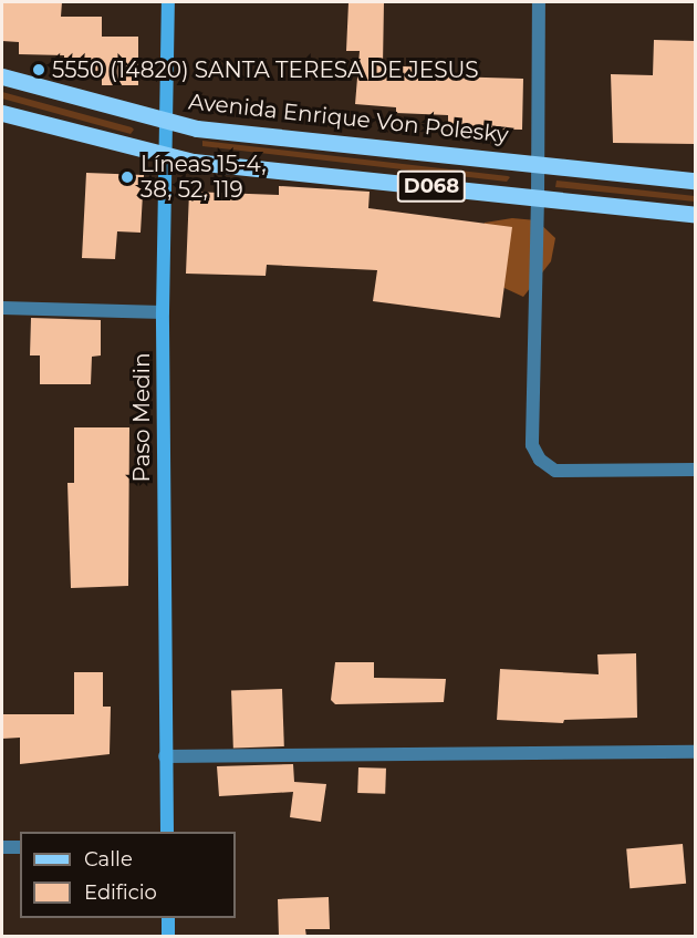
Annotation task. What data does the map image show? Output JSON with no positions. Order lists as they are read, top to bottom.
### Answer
{
  "streets": {
    "main road": ["Avenida Enrique Von Polesky", "D068"],
    "street": ["Paso Medin"]
  },
  "crossings": [
    ["Avenida Enrique Von Polesky", "Paso Medin"],
    ["D068", "Paso Medin"]
  ],
  "places": ["5550 (14820) SANTA TERESA DE JESUS", "Líneas 15-4, 38, 52, 119"],
  "legend": ["Calle", "Edificio"]
}
